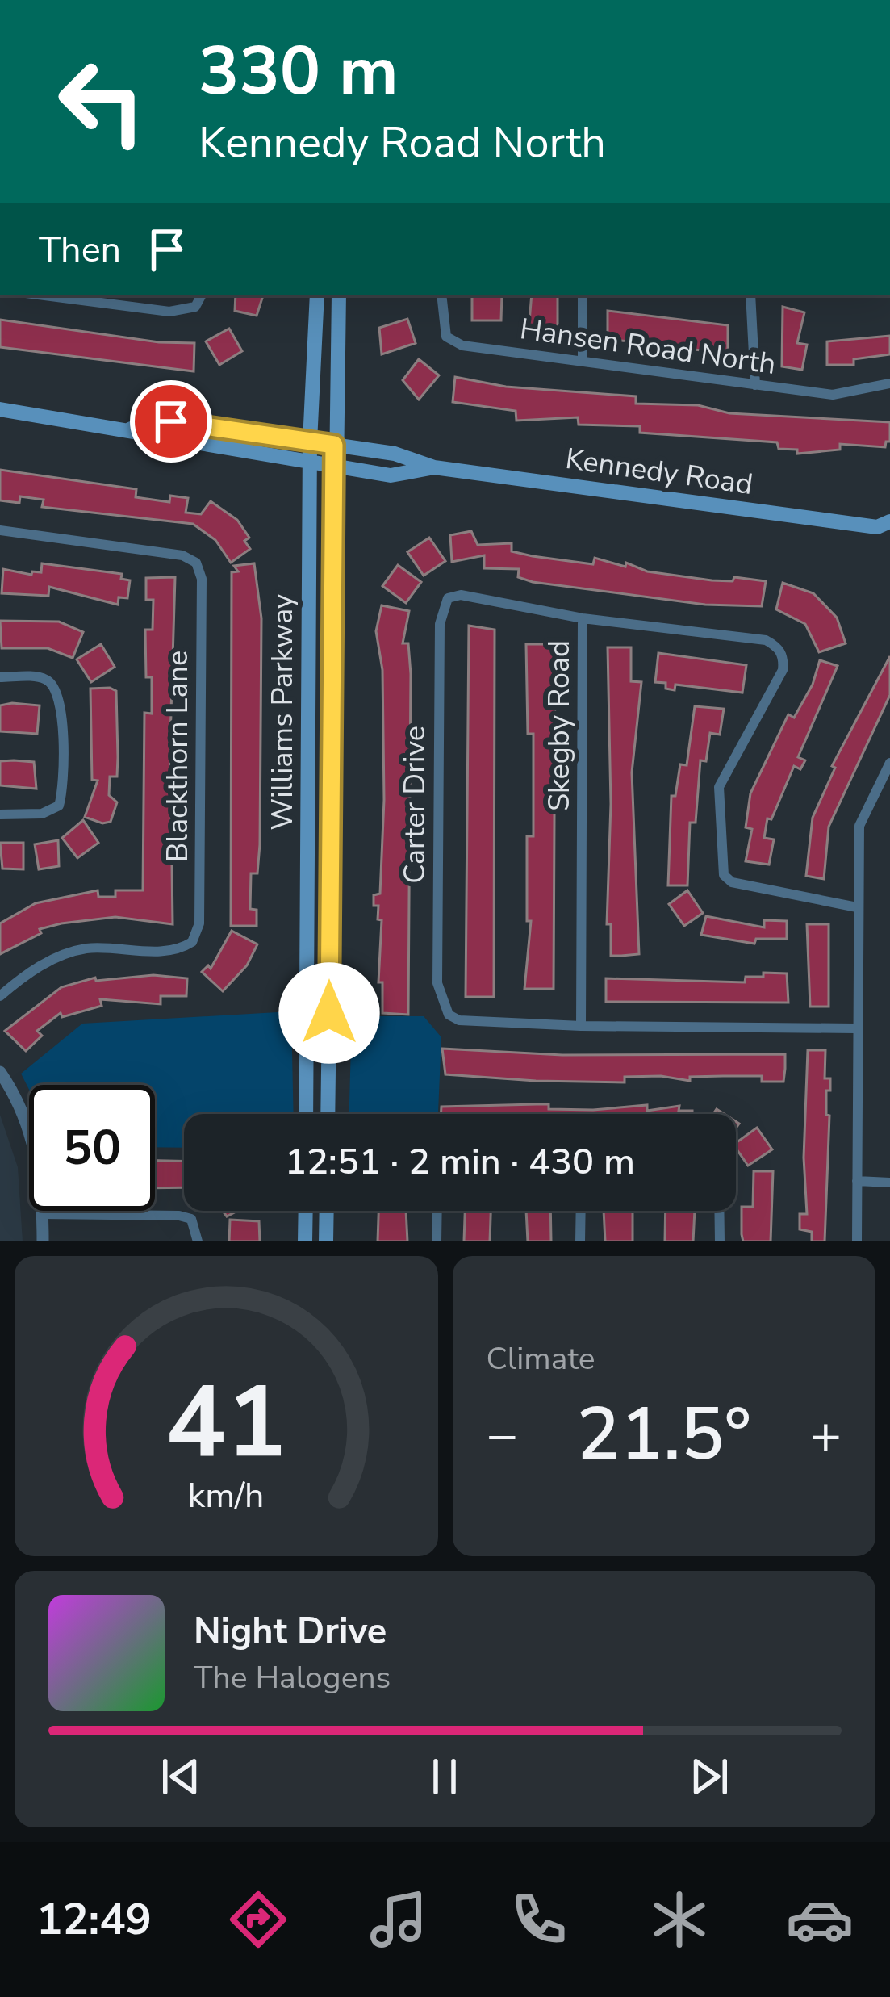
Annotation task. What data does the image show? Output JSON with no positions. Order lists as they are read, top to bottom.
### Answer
{
  "streets": {
    "main road": ["Kennedy Road", "Williams Parkway"],
    "street": [
      "Hansen Road North",
      "Skegby Road",
      "Blackthorn Lane",
      "Carter Drive"
    ]
  },
  "crossings": [
    ["Skegby Road", "Carter Drive"]
  ],
  "page": {
    "turn": ["330 m", "Kennedy Road North"],
    "then": "Then",
    "limit": "50",
    "trip": "12:51 · 2 min · 430 m",
    "tile": "Climate",
    "heat": ["−", "21.5°", "+"],
    "song": ["Night Drive", "The Halogens"],
    "tabs": "12:49",
    "gauge": ["41", "km/h"]
  }
}
